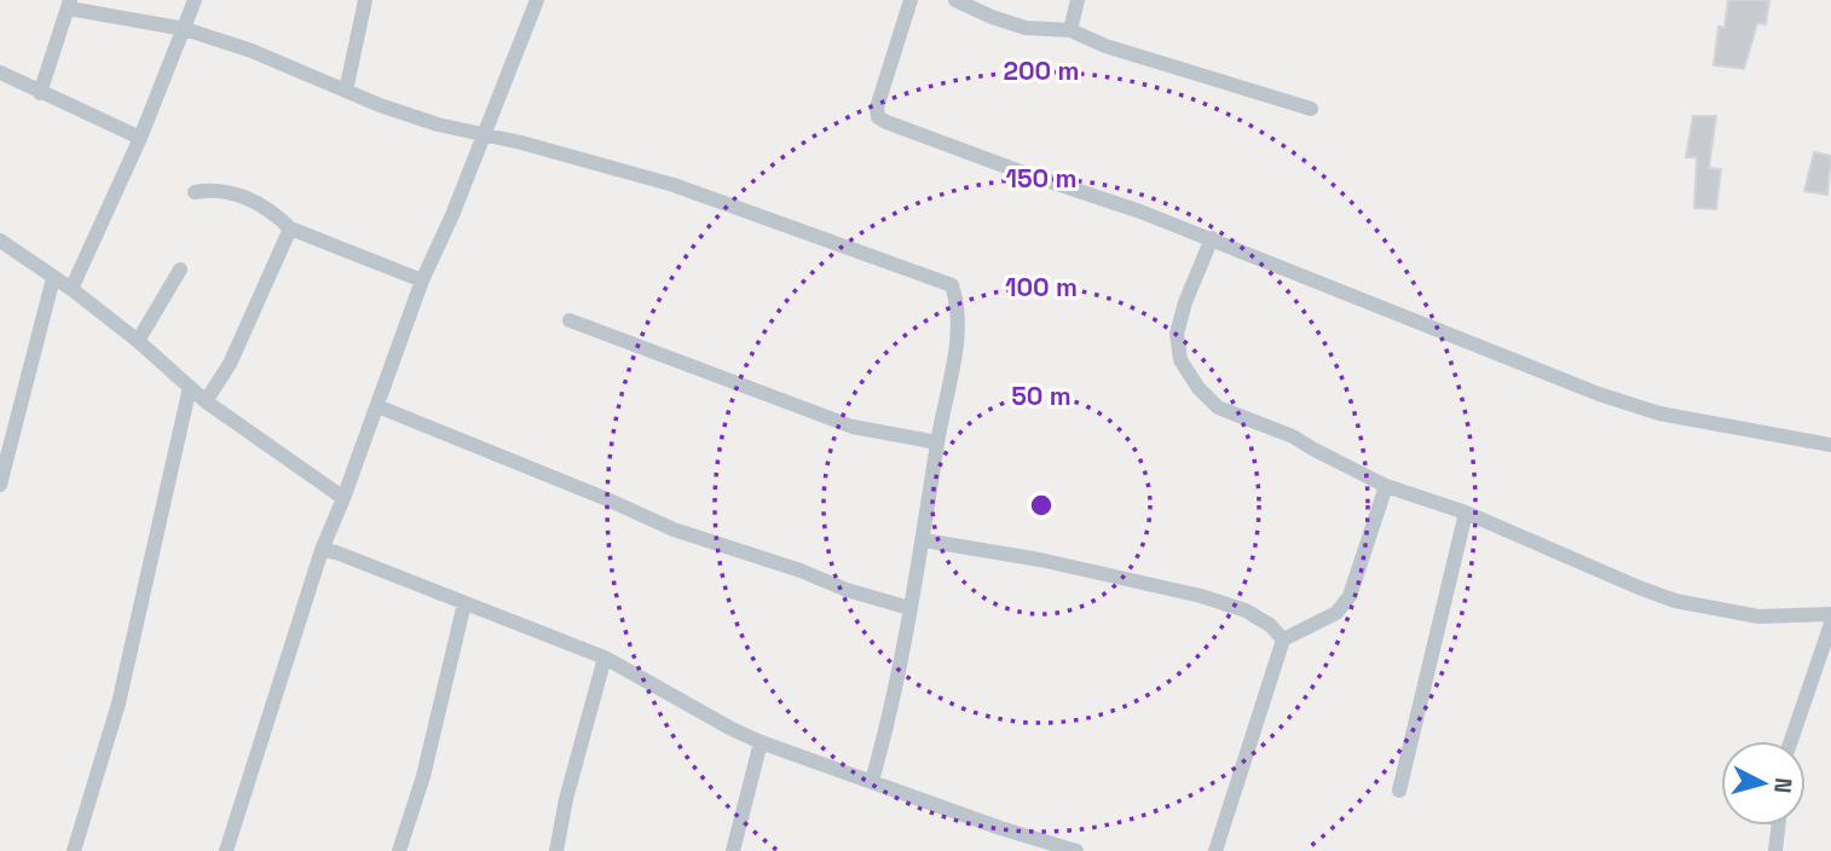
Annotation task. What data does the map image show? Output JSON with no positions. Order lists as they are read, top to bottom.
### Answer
{
  "north": "right",
  "rings": [
    "200 m",
    "150 m",
    "100 m",
    "50 m"
  ]
}
